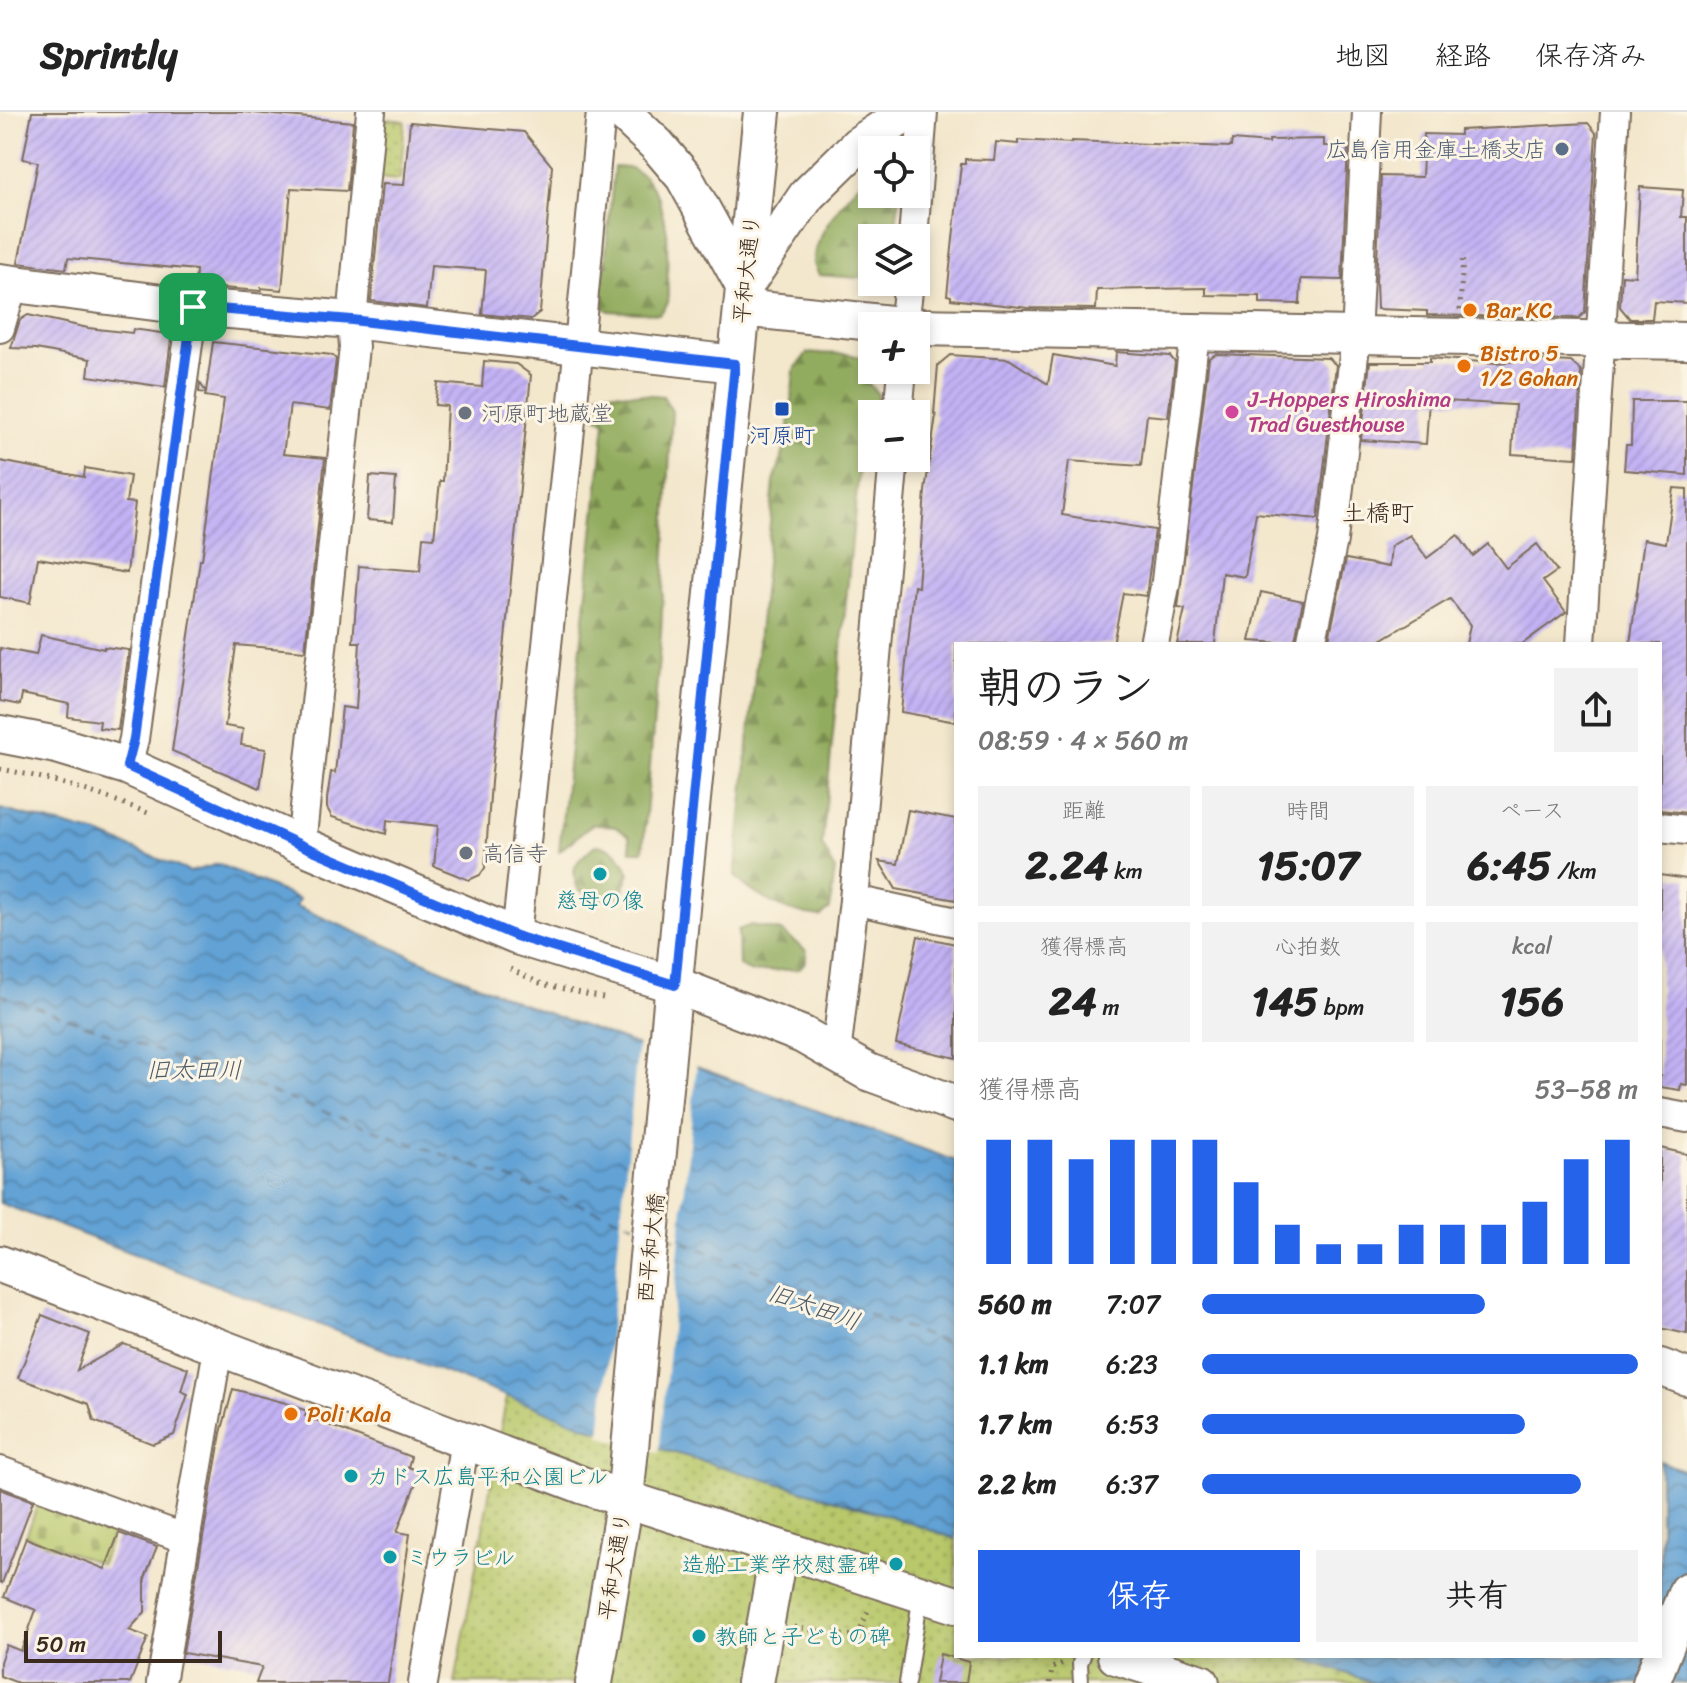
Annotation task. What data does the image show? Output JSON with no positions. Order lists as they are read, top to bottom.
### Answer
{
  "streets": {
    "street": ["平和大通り", "西平和大橋"]
  },
  "crossings": [
    ["平和大通り", "西平和大橋"]
  ],
  "districts": ["土橋町"],
  "water": ["旧太田川"],
  "places": {
    "other": [
      "広島信用金庫土橋支店",
      "Bar KC",
      "Bistro 5 1/2 Gohan",
      "J-Hoppers Hiroshima Trad Guesthouse",
      "河原町地蔵堂",
      "高信寺",
      "慈母の像",
      "Poli Kala",
      "カドス広島平和公園ビル",
      "ミウラビル",
      "造船工業学校慰霊碑",
      "教師と子どもの碑"
    ],
    "transit": ["河原町"]
  },
  "scale_bar": "50 m",
  "page": {
    "header": "Sprintly",
    "nav": ["地図", "経路", "保存済み"],
    "map_buttons": ["+", "−"],
    "heading": ["朝のラン", "08:59 · 4 × 560 m"],
    "stats": [
      ["距離", "2.24 km"],
      ["時間", "15:07"],
      ["ペース", "6:45 /km"],
      ["獲得標高", "24 m"],
      ["心拍数", "145 bpm"],
      ["kcal", "156"]
    ],
    "chart": ["獲得標高", "53–58 m"],
    "list": [
      {
        "name": "560 m",
        "note": "7:07"
      },
      {
        "name": "1.1 km",
        "note": "6:23"
      },
      {
        "name": "1.7 km",
        "note": "6:53"
      },
      {
        "name": "2.2 km",
        "note": "6:37"
      }
    ],
    "buttons": ["保存", "共有"],
    "scale": "50 m"
  }
}
